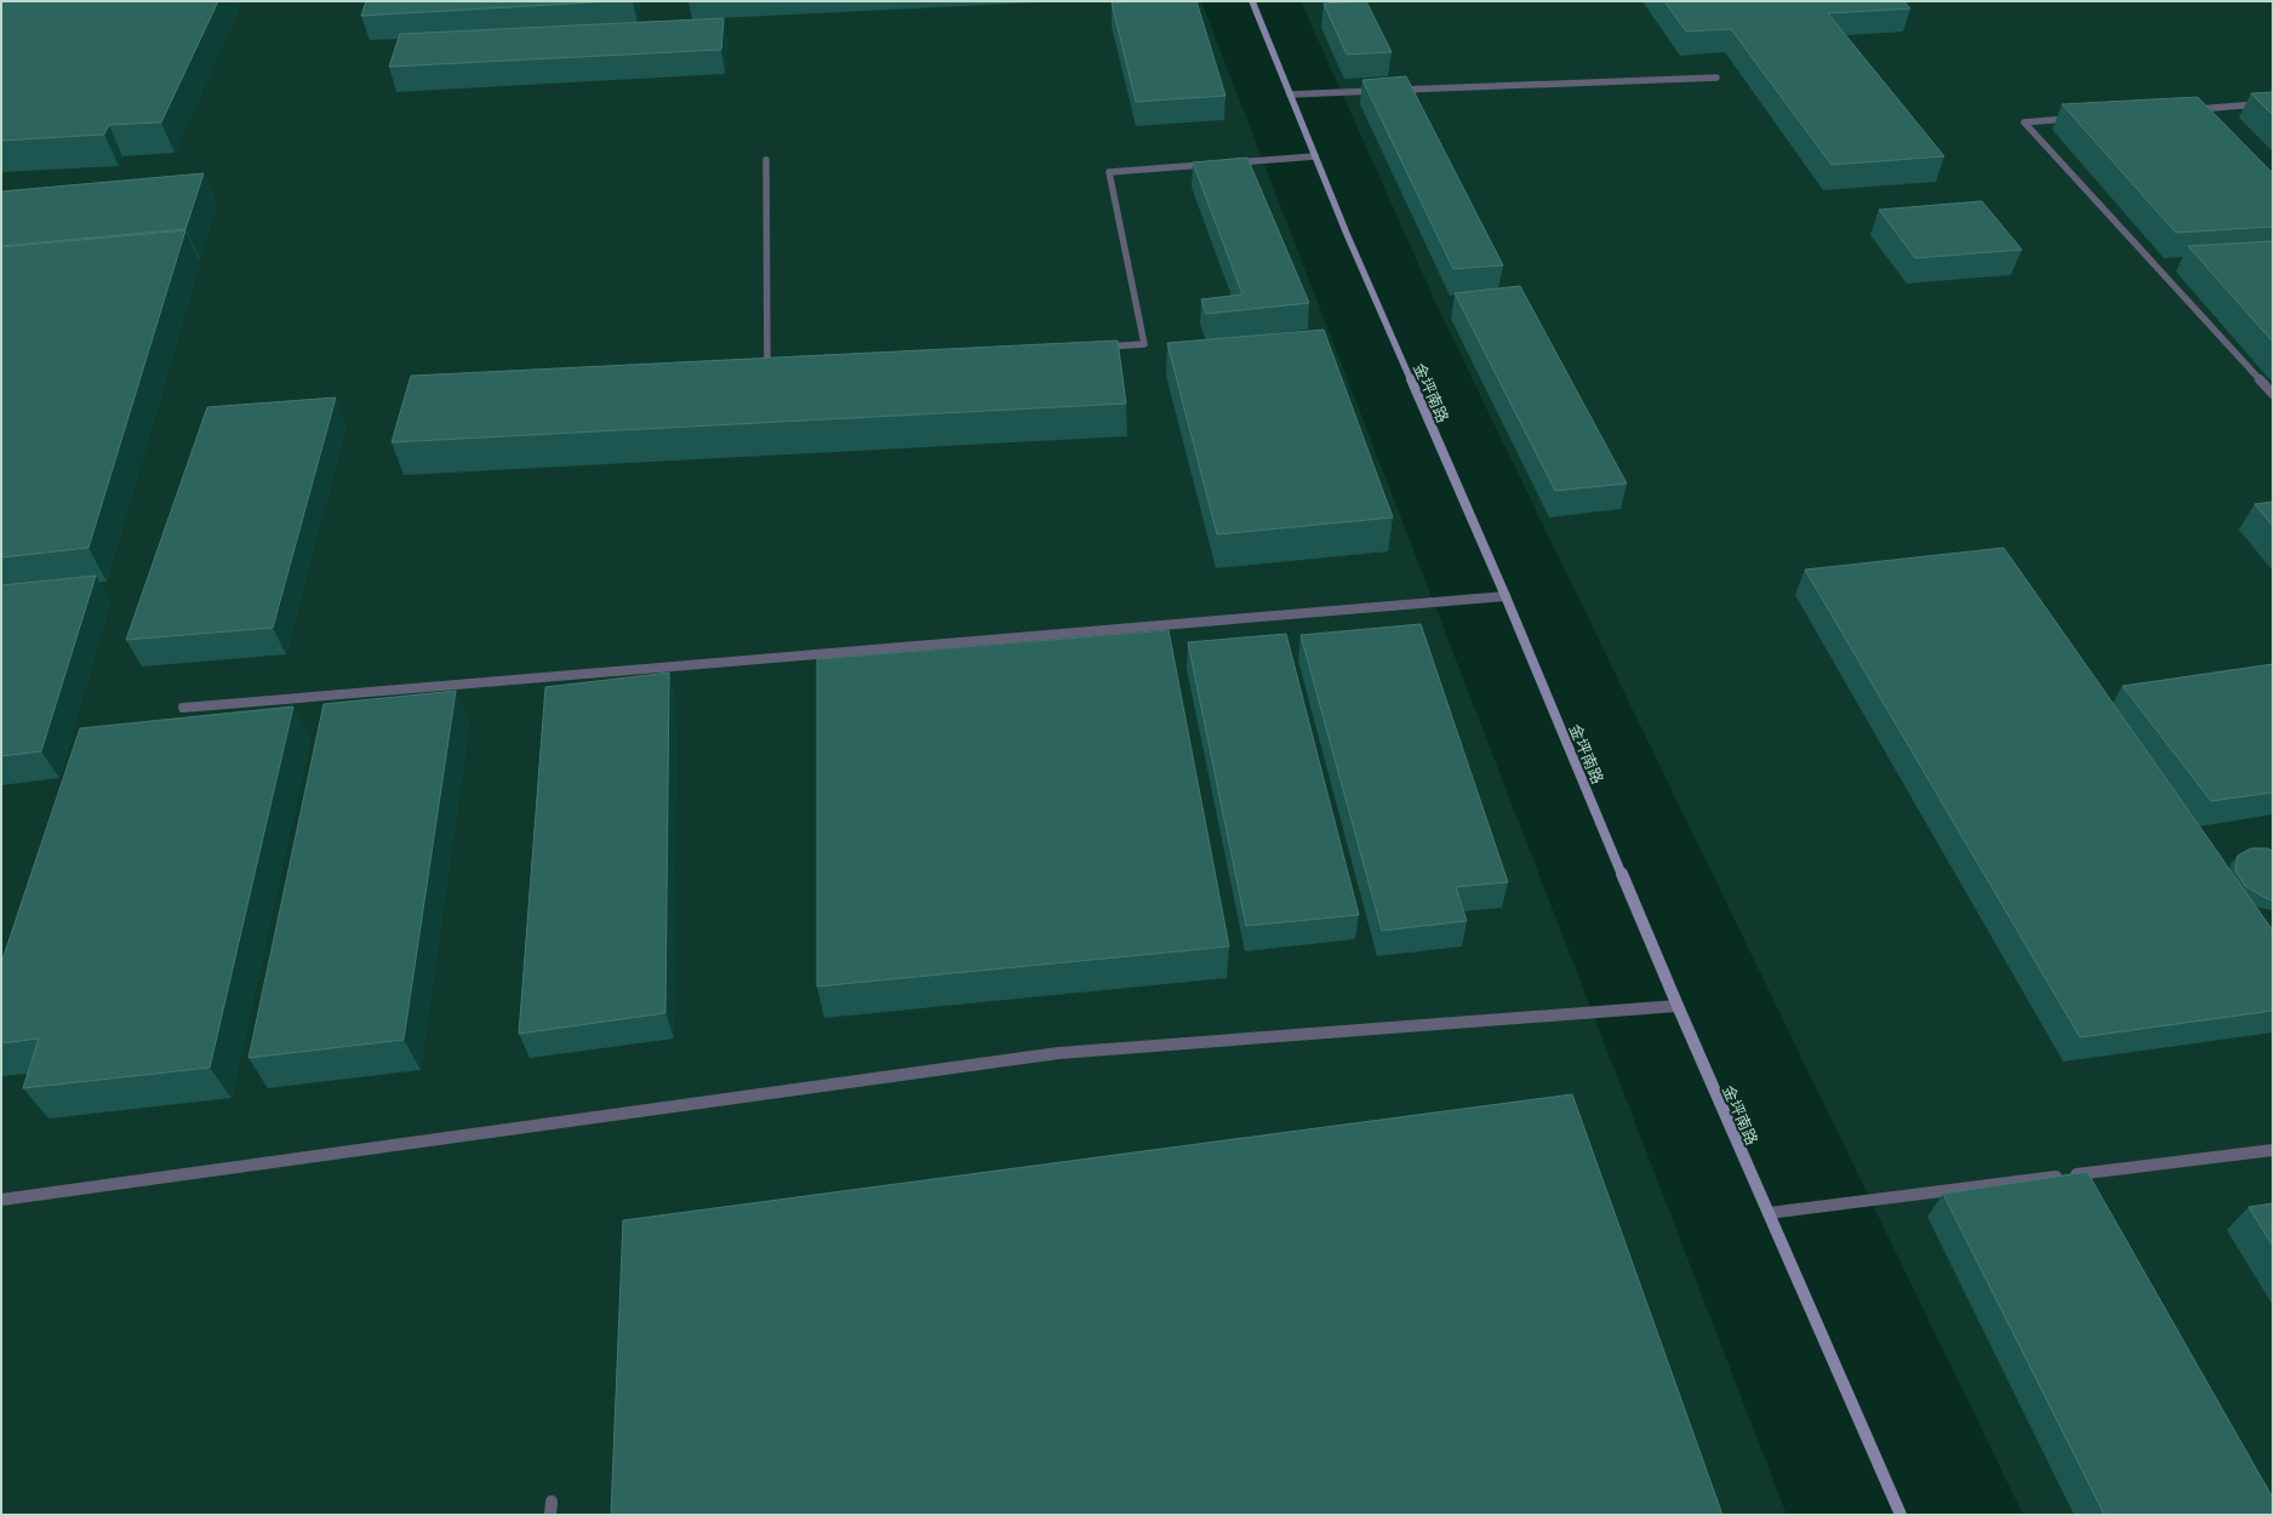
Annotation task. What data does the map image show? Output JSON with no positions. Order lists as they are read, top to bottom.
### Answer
{
  "streets": {
    "street": ["金坪南路"]
  }
}
